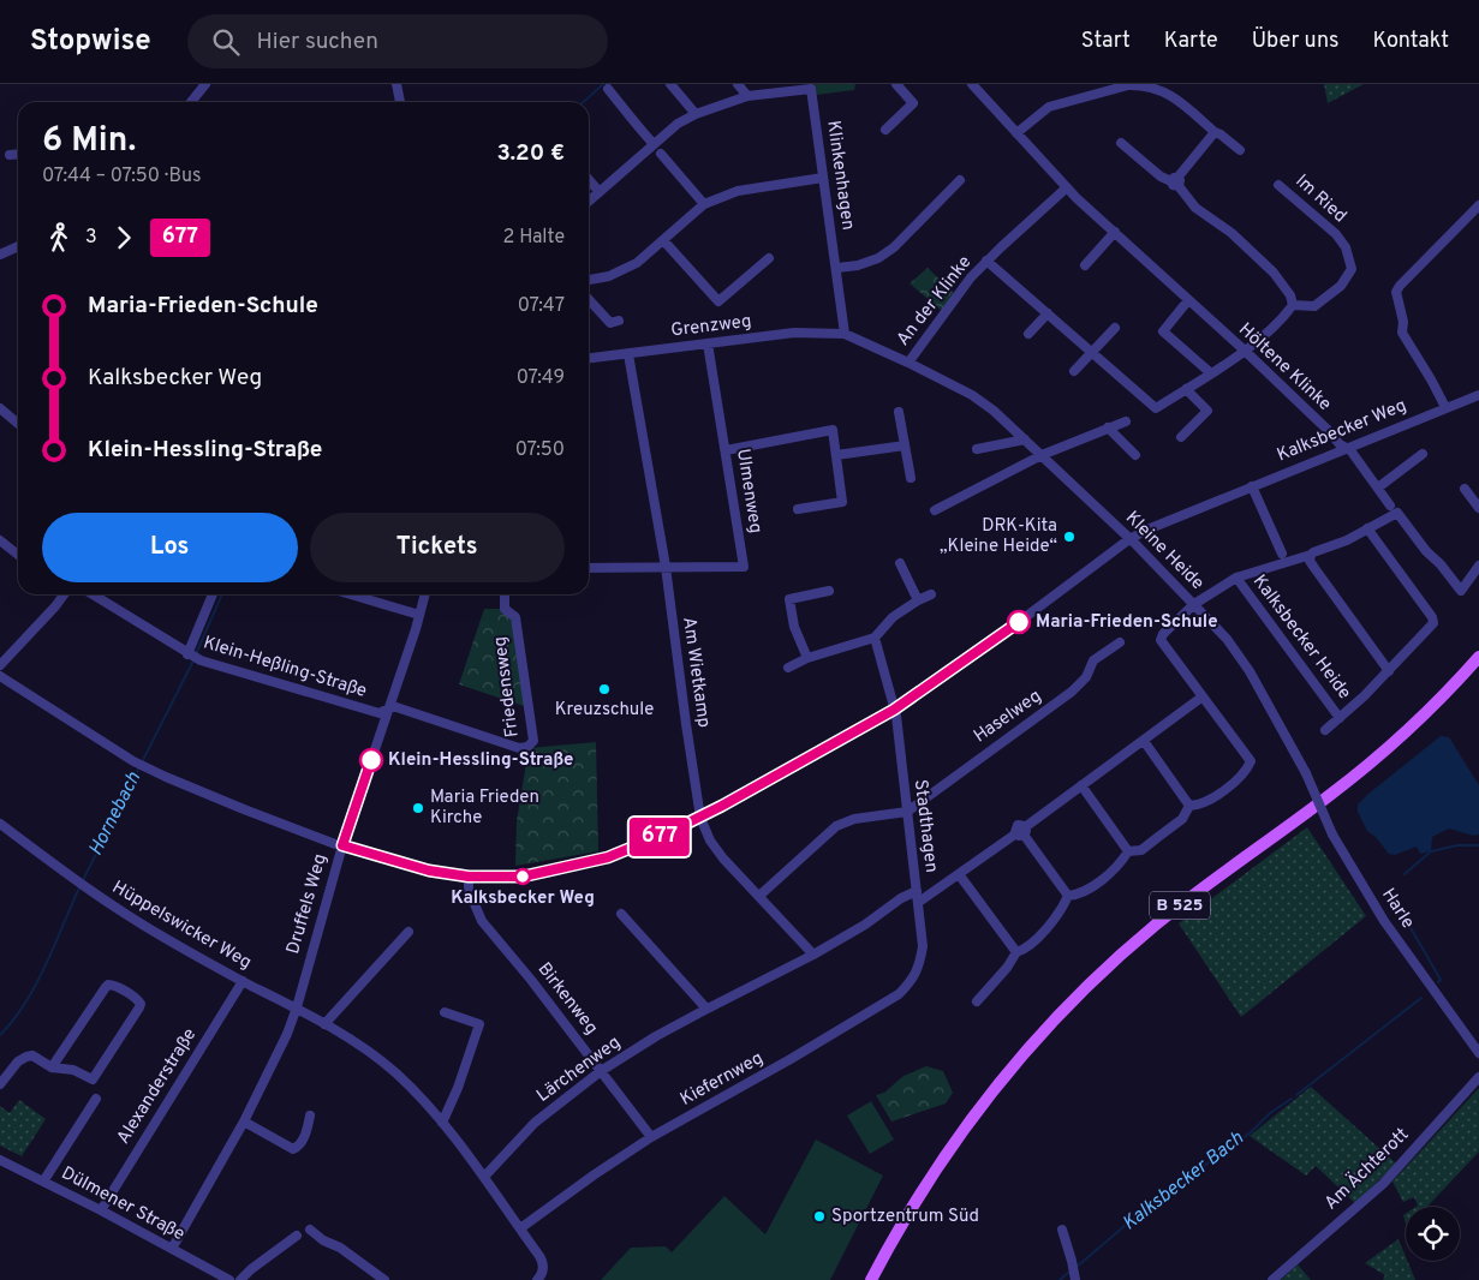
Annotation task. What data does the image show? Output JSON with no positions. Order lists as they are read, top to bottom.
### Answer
{
  "streets": {
    "main road": ["B 525"],
    "street": [
      "Klinkenhagen",
      "Im Ried",
      "An der Klinke",
      "Grenzweg",
      "Höltene Klinke",
      "Kalksbecker Weg",
      "Ulmenweg",
      "Kleine Heide",
      "Kalksbecker Heide",
      "Klein-Heßling-Straße",
      "Am Wietkamp",
      "Friedensweg",
      "Haselweg",
      "Stadthagen",
      "Druffels Weg",
      "Harle",
      "Hüppelswicker Weg",
      "Birkenweg",
      "Lärchenweg",
      "Kiefernweg",
      "Alexanderstraße",
      "Am Ächterott",
      "Dülmener Straße"
    ]
  },
  "crossings": [
    ["Klinkenhagen", "Grenzweg"],
    ["Klinkenhagen", "Kleine Heide"],
    ["An der Klinke", "Höltene Klinke"],
    ["An der Klinke", "Kleine Heide"],
    ["Grenzweg", "Ulmenweg"],
    ["Grenzweg", "Kleine Heide"],
    ["Grenzweg", "Am Wietkamp"],
    ["Höltene Klinke", "Kalksbecker Weg"],
    ["Kalksbecker Weg", "Kleine Heide"],
    ["Kalksbecker Weg", "Am Wietkamp"],
    ["Kalksbecker Weg", "Stadthagen"],
    ["Kalksbecker Weg", "Druffels Weg"],
    ["Kalksbecker Weg", "Birkenweg"],
    ["Ulmenweg", "Am Wietkamp"],
    ["Kleine Heide", "Kalksbecker Heide"],
    ["Kleine Heide", "Harle"],
    ["Klein-Heßling-Straße", "Friedensweg"],
    ["Klein-Heßling-Straße", "Druffels Weg"],
    ["Am Wietkamp", "Lärchenweg"],
    ["Friedensweg", "Druffels Weg"],
    ["Haselweg", "Stadthagen"],
    ["Stadthagen", "Lärchenweg"],
    ["Stadthagen", "Kiefernweg"],
    ["Druffels Weg", "Hüppelswicker Weg"],
    ["Druffels Weg", "Dülmener Straße"],
    ["Hüppelswicker Weg", "Lärchenweg"],
    ["Hüppelswicker Weg", "Kiefernweg"],
    ["Hüppelswicker Weg", "Alexanderstraße"],
    ["Birkenweg", "Lärchenweg"],
    ["Birkenweg", "Kiefernweg"],
    ["Alexanderstraße", "Dülmener Straße"]
  ],
  "water": ["Hornebach", "Kalksbecker Bach"],
  "places": [
    "DRK-Kita „Kleine Heide“",
    "Maria-Frieden-Schule",
    "Kreuzschule",
    "Klein-Hessling-Straße",
    "Maria Frieden Kirche",
    "Kalksbecker Weg",
    "Sportzentrum Süd"
  ],
  "lines": ["bus line 677"],
  "page": {
    "header": "Stopwise",
    "search": "Hier suchen",
    "nav": [
      "Start",
      "Karte",
      "Über uns",
      "Kontakt"
    ],
    "on_map": "677",
    "heading": ["6 Min.", "07:44 – 07:50 · Bus", "3.20 €"],
    "legs": ["3", "677", "2 Halte"],
    "list": [
      {
        "name": "Maria-Frieden-Schule",
        "value": "07:47"
      },
      {
        "name": "Kalksbecker Weg",
        "value": "07:49"
      },
      {
        "name": "Klein-Hessling-Straße",
        "value": "07:50"
      }
    ],
    "buttons": ["Los", "Tickets"]
  }
}
